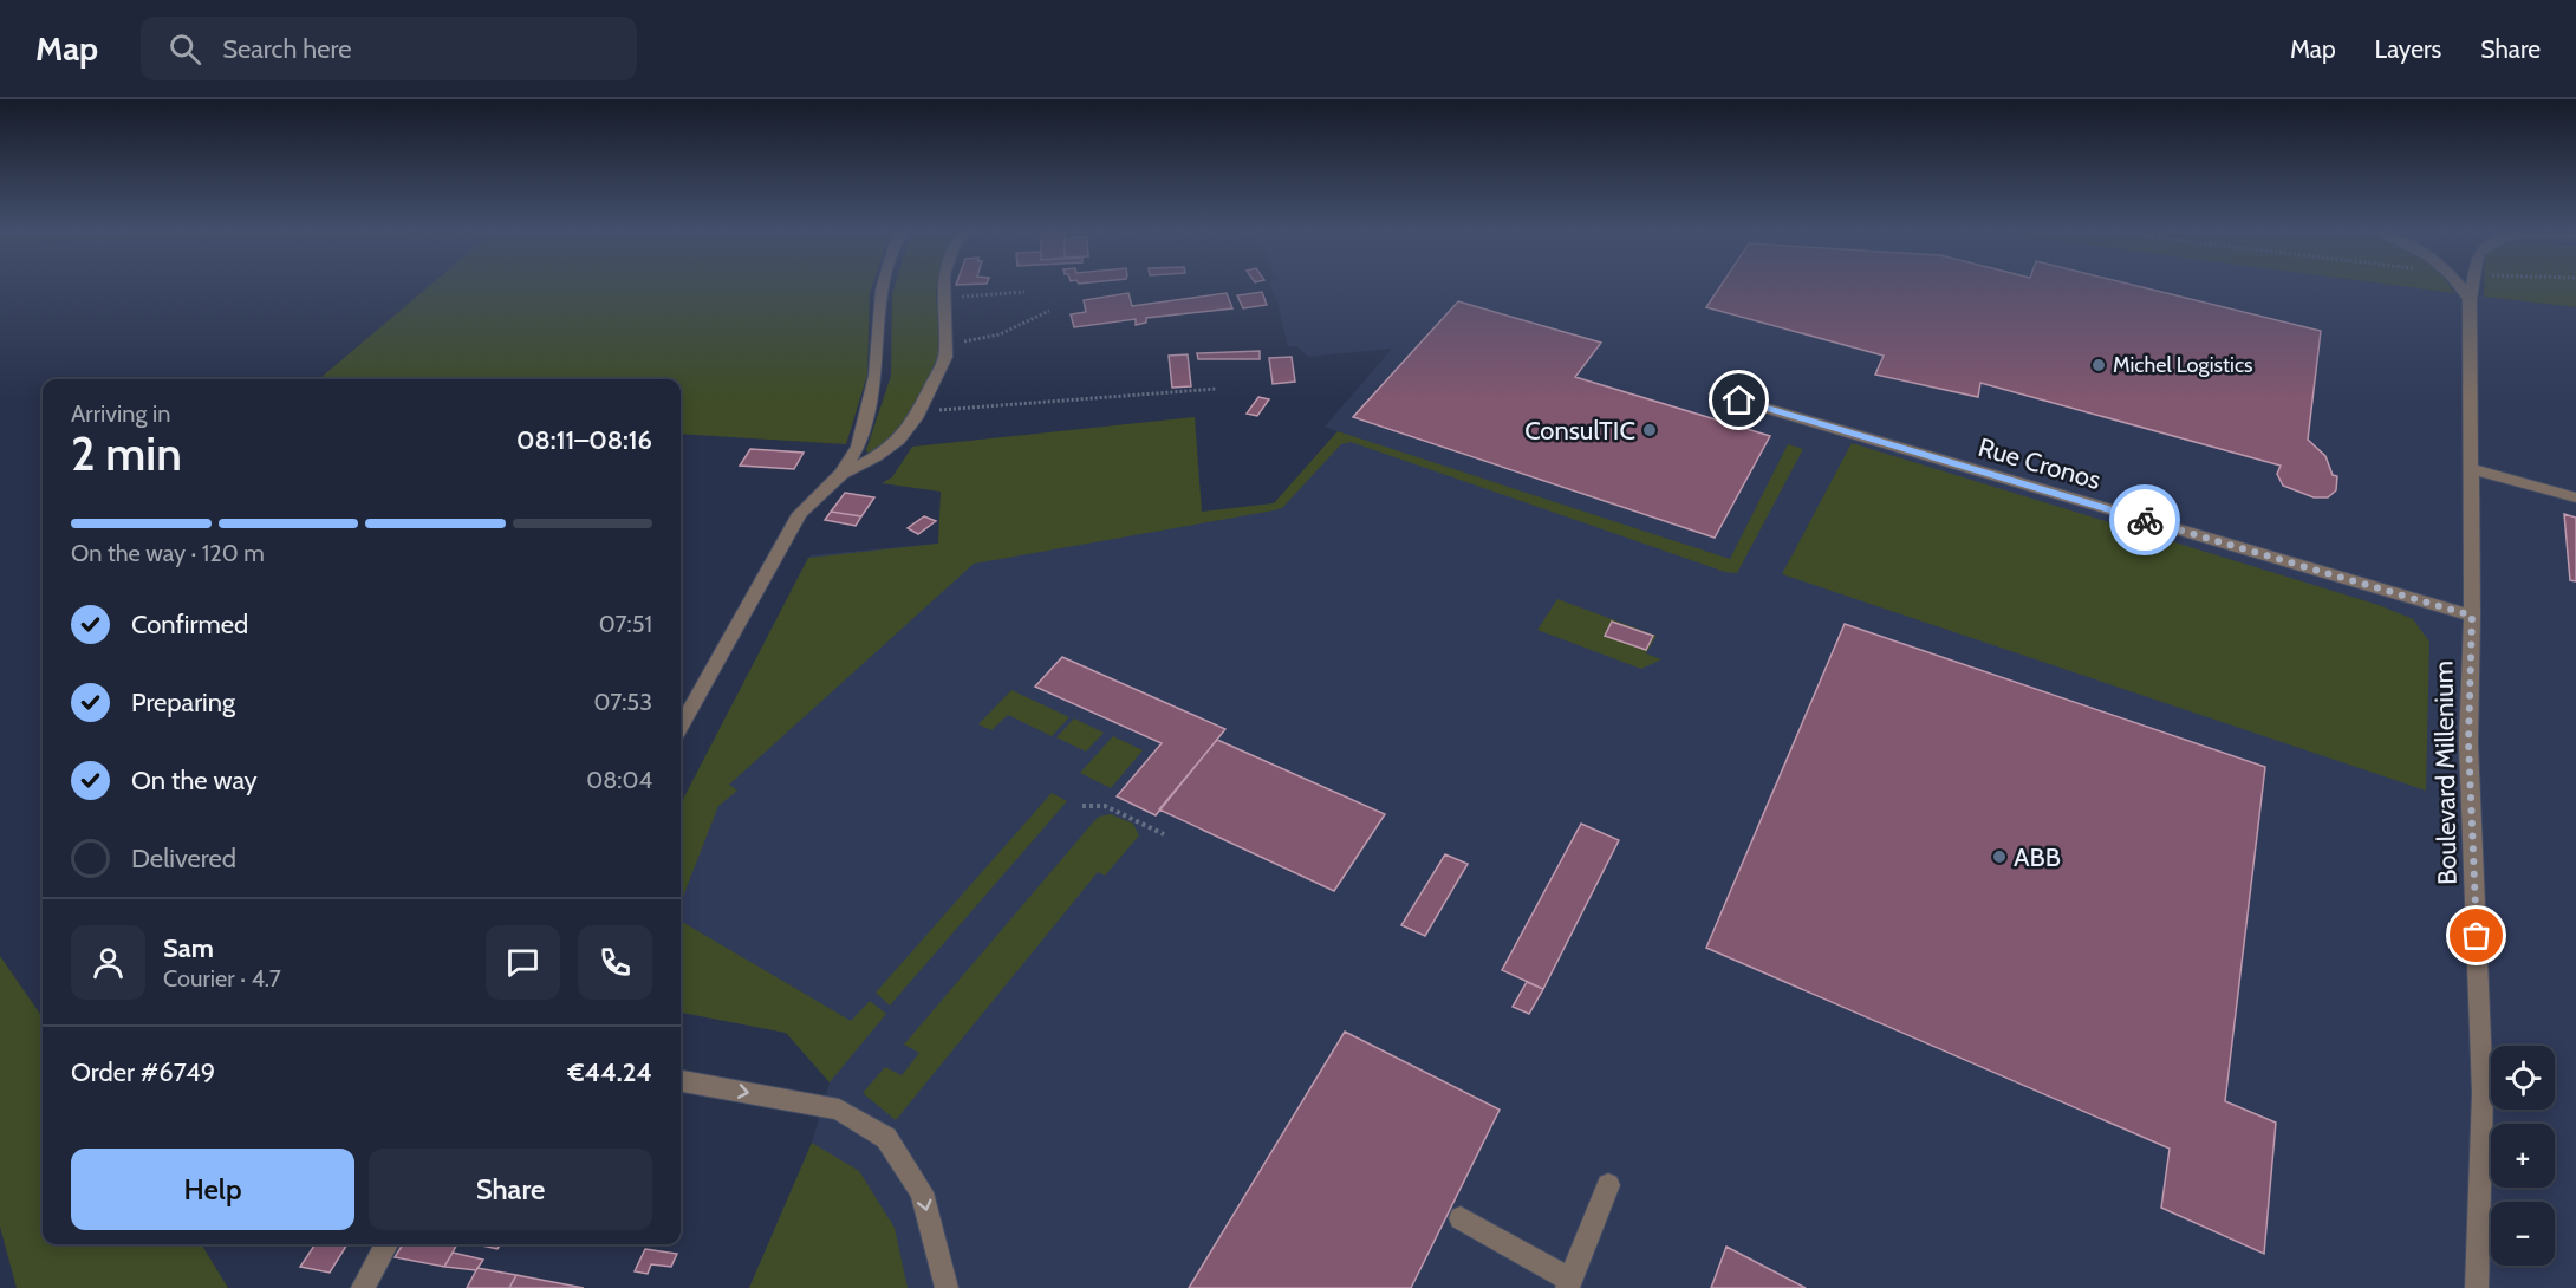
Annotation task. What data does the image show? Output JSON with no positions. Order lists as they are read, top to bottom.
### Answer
{
  "streets": {
    "street": ["Rue Cronos", "Boulevard Millenium"]
  },
  "crossings": [
    ["Rue Cronos", "Boulevard Millenium"]
  ],
  "places": ["Michel Logistics", "ConsulTIC", "ABB"],
  "page": {
    "header": "Map",
    "search": "Search here",
    "nav": ["Map", "Layers", "Share"],
    "heading": ["2 min", "Arriving in", "08:11–08:16"],
    "panel": [
      "Sam",
      "Courier · 4.7",
      "Order #6749",
      "€44.24"
    ],
    "bar": "On the way · 120 m",
    "list": [
      ["Confirmed", "07:51"],
      ["Preparing", "07:53"],
      ["On the way", "08:04"],
      "Delivered"
    ],
    "map_buttons": ["+", "−"],
    "buttons": ["Help", "Share"]
  }
}
